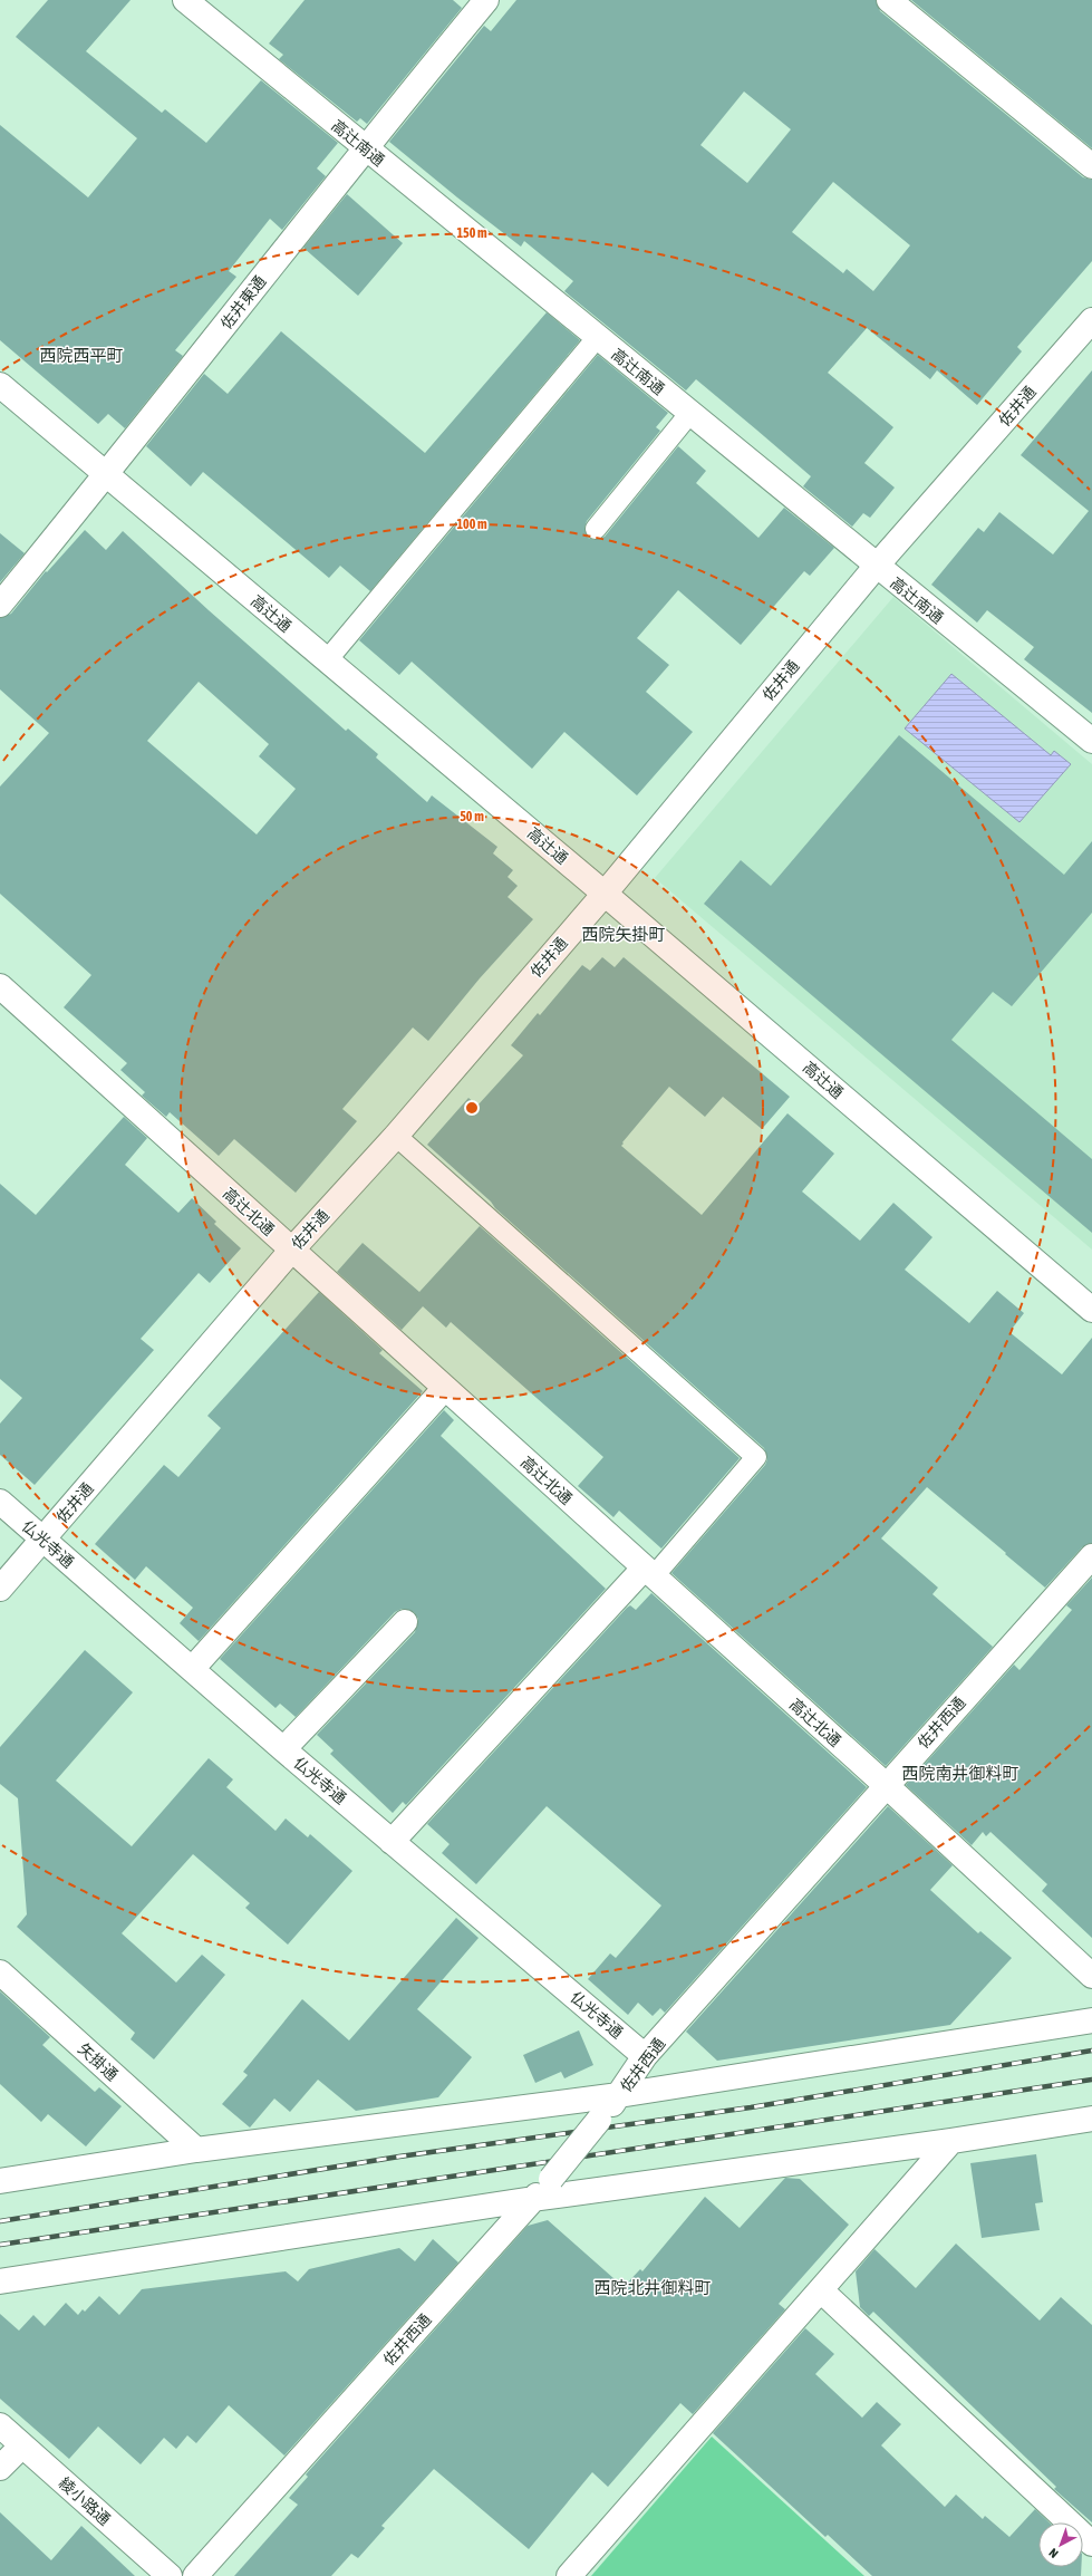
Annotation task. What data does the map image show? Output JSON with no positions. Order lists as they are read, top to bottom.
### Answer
{
  "streets": {
    "street": [
      "高辻南通",
      "佐井東通",
      "佐井通",
      "高辻通",
      "高辻北通",
      "仏光寺通",
      "佐井西通",
      "矢掛通",
      "綾小路通"
    ]
  },
  "crossings": [
    ["高辻南通", "佐井東通"],
    ["高辻南通", "佐井通"],
    ["佐井東通", "高辻通"],
    ["佐井通", "高辻通"],
    ["佐井通", "高辻北通"],
    ["佐井通", "仏光寺通"],
    ["高辻北通", "佐井西通"],
    ["仏光寺通", "佐井西通"]
  ],
  "districts": [
    "西院西平町",
    "西院矢掛町",
    "西院南井御料町",
    "西院北井御料町"
  ],
  "north": "bottom left",
  "rings": ["150 m", "100 m", "50 m"]
}
